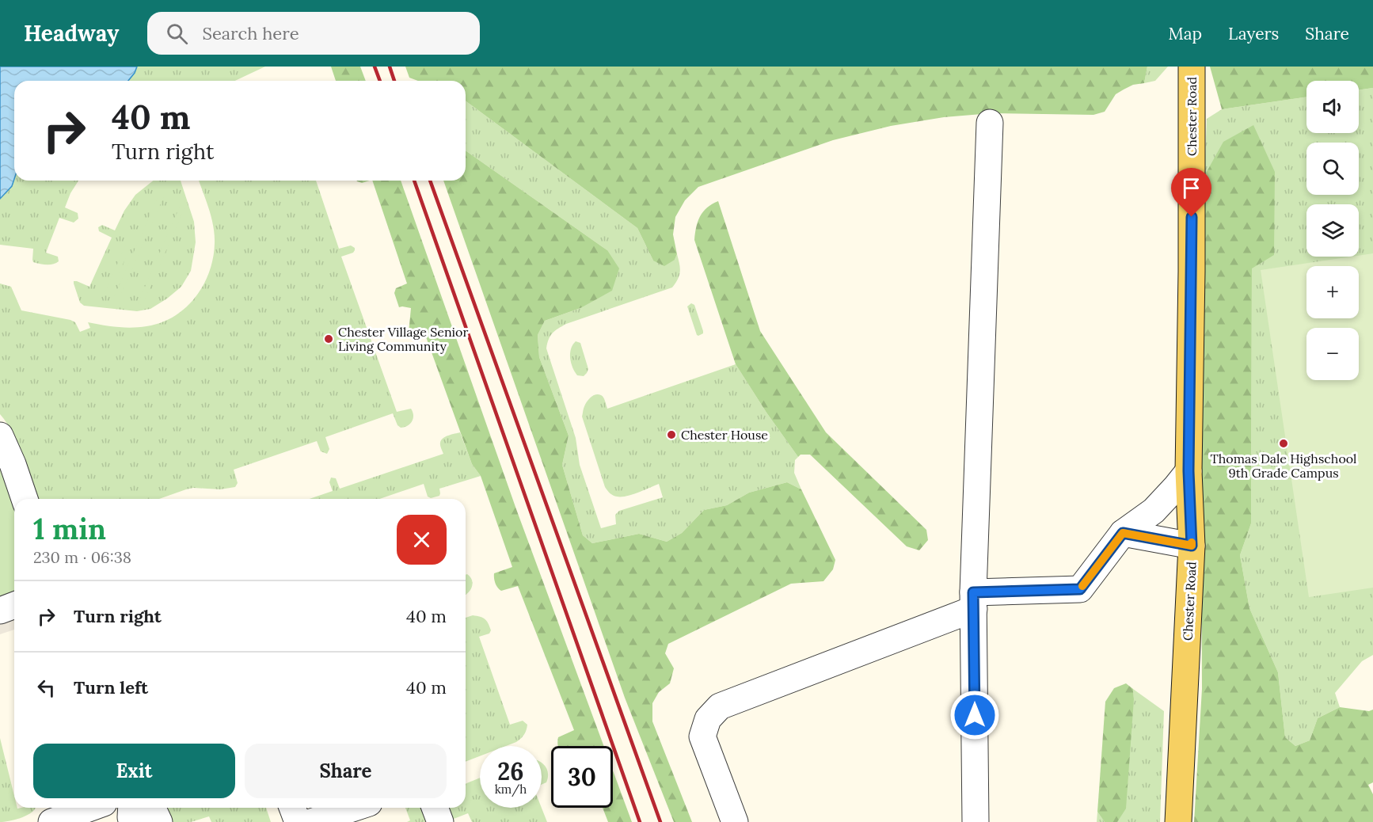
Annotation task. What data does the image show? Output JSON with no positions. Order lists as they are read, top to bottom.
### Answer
{
  "streets": {
    "main road": ["Chester Road"]
  },
  "places": ["Chester Village Senior Living Community", "Chester House", "Thomas Dale Highschool 9th Grade Campus"],
  "page": {
    "header": "Headway",
    "search": "Search here",
    "nav": ["Map", "Layers", "Share"],
    "map_buttons": ["+", "−"],
    "turn": ["40 m", "Turn right"],
    "heading": ["1 min", "230 m · 06:38"],
    "list": [
      {
        "name": "Turn right",
        "value": "40 m"
      },
      {
        "name": "Turn left",
        "value": "40 m"
      }
    ],
    "buttons": ["Exit", "Share"],
    "speed": "26 km/h",
    "limit": "30"
  }
}
